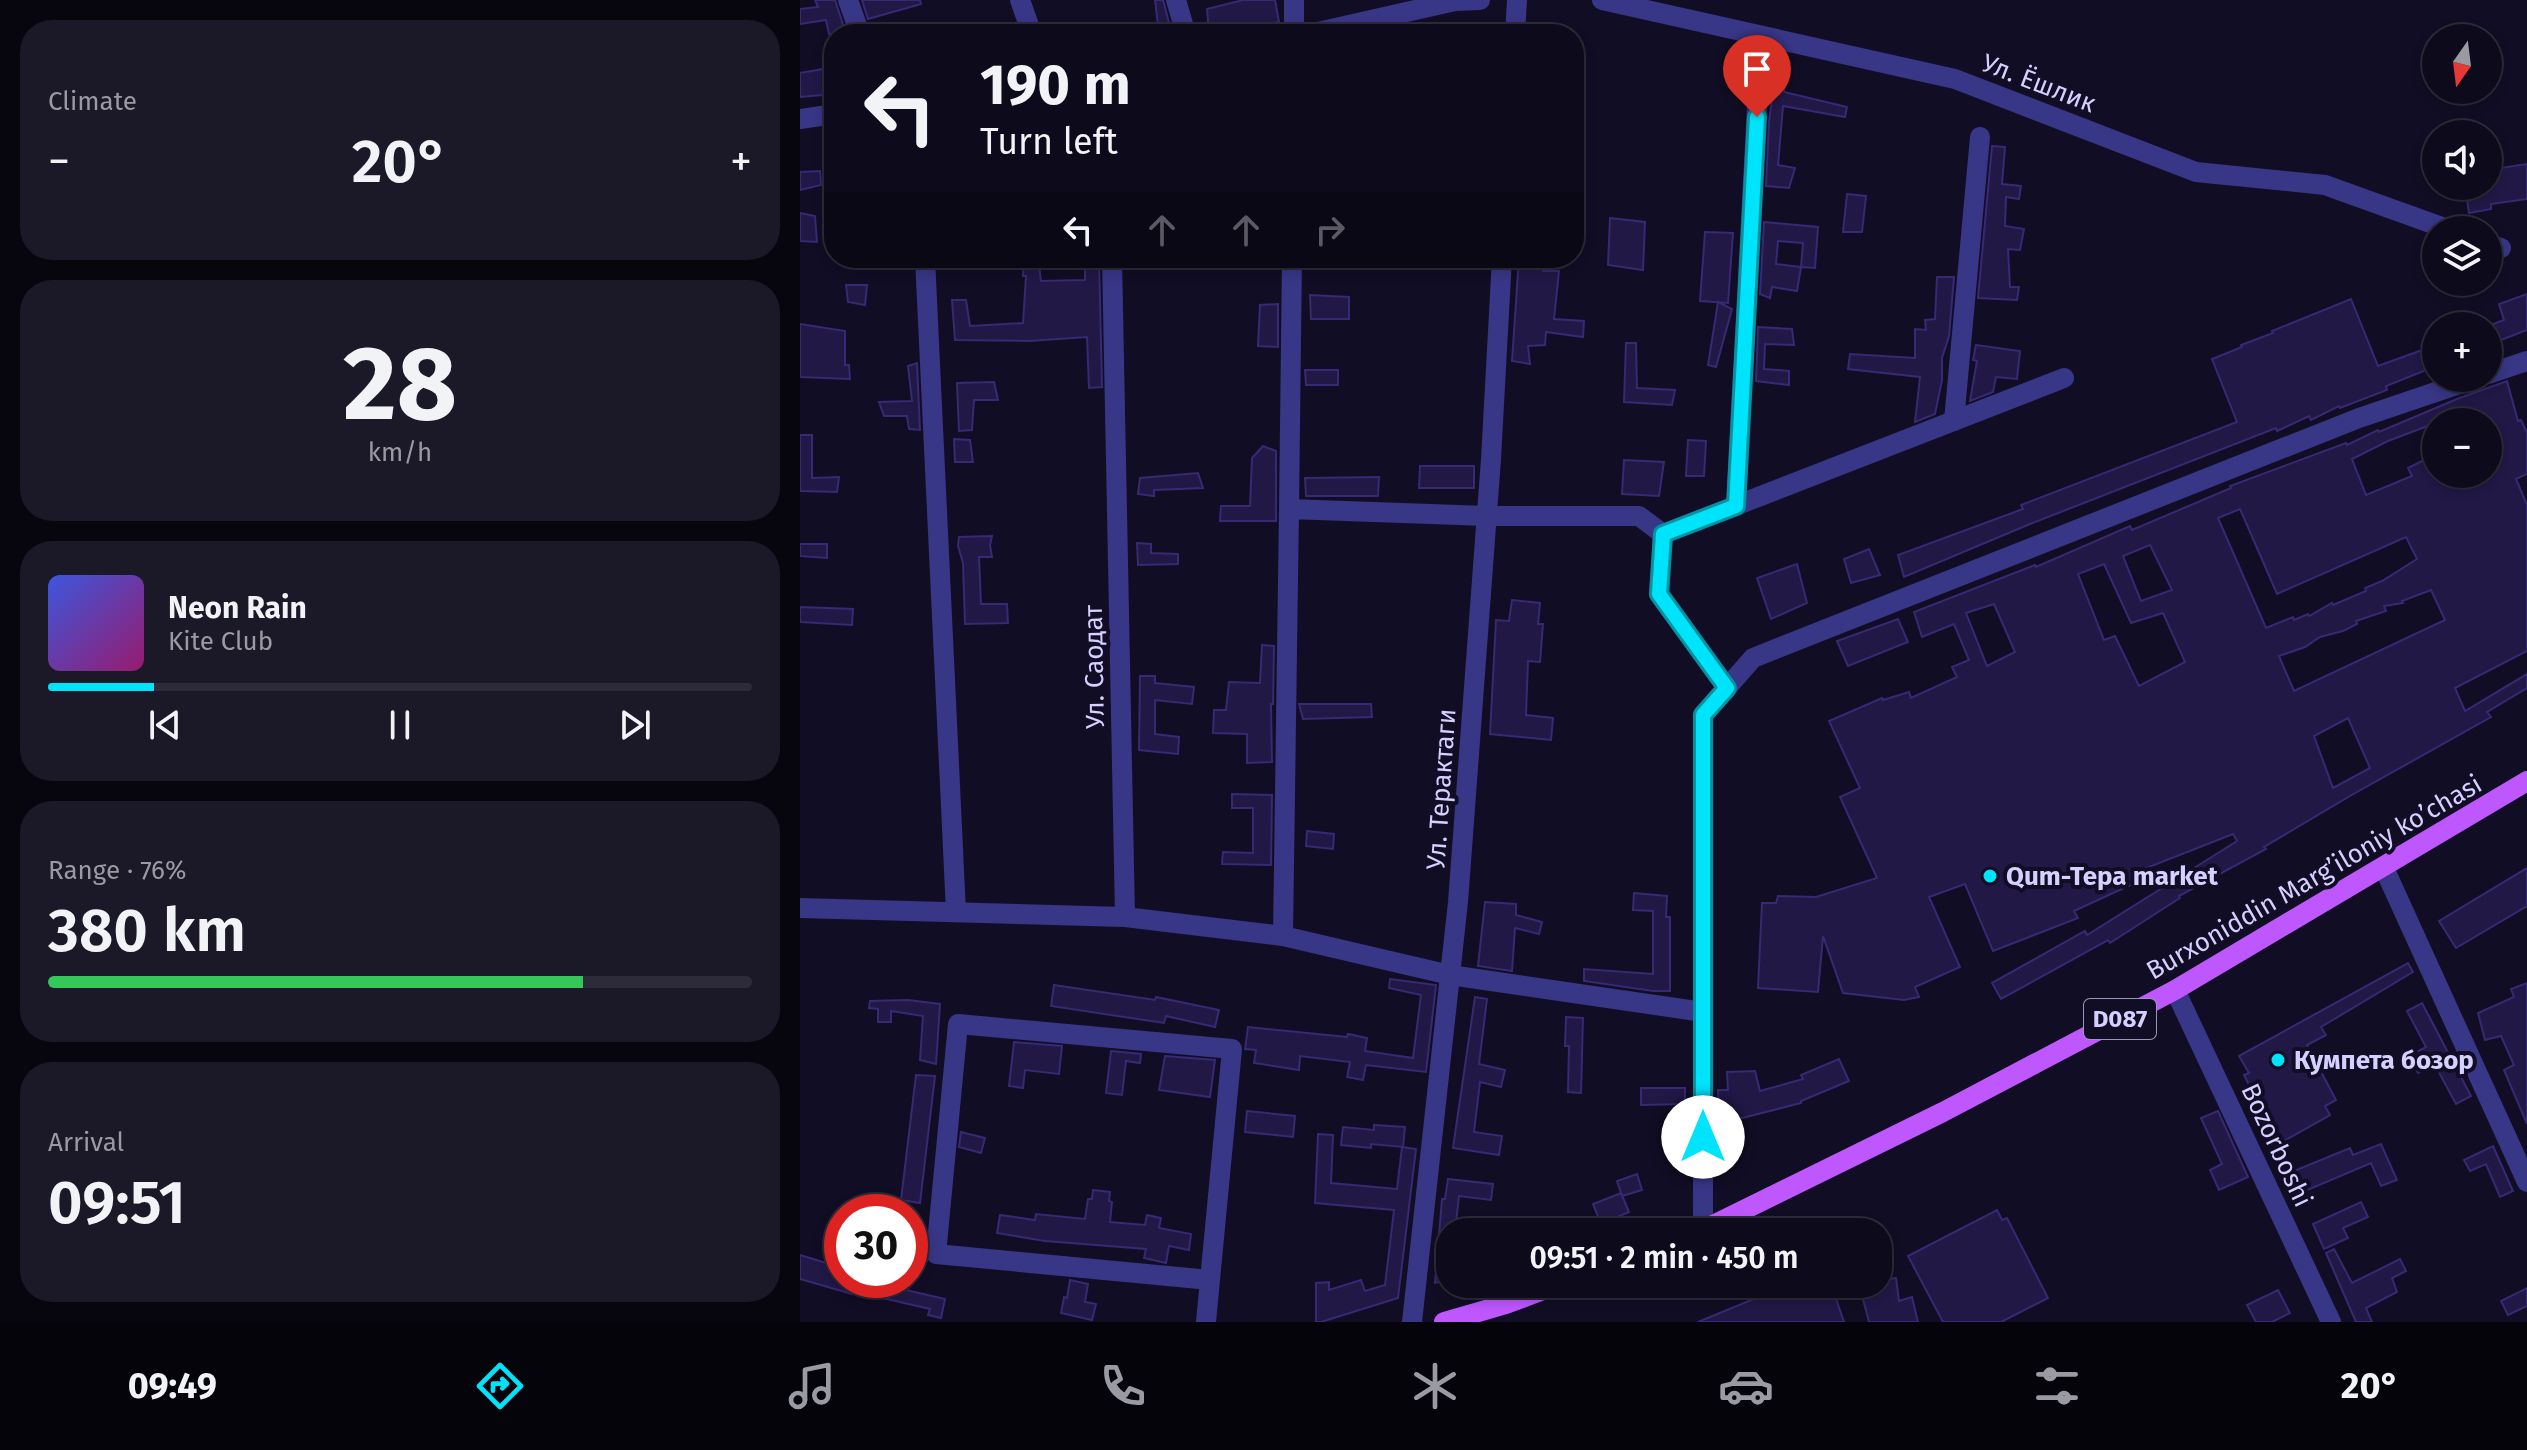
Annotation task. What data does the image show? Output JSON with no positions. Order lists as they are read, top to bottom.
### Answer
{
  "streets": {
    "main road": ["Burxoniddin Marg’iloniy ko’chasi", "D087"],
    "street": [
      "Ул. Ёшлик",
      "Ул. Саодат",
      "Ул. Терактаги",
      "Bozorboshi"
    ]
  },
  "crossings": [
    ["Burxoniddin Marg’iloniy ko’chasi", "Bozorboshi"]
  ],
  "places": ["Qum-Tepa market", "Кумпета бозор"],
  "north": "bottom",
  "page": {
    "tile": [
      "Climate",
      ["28", "km/h"],
      ["Range · 76%", "380 km"],
      ["Arrival", "09:51"]
    ],
    "map_buttons": ["+", "−"],
    "turn": ["190 m", "Turn left"],
    "heat": ["−", "20°", "+"],
    "song": ["Neon Rain", "Kite Club"],
    "limit": "30",
    "trip": "09:51 · 2 min · 450 m",
    "tabs": ["09:49", "20°"]
  }
}
